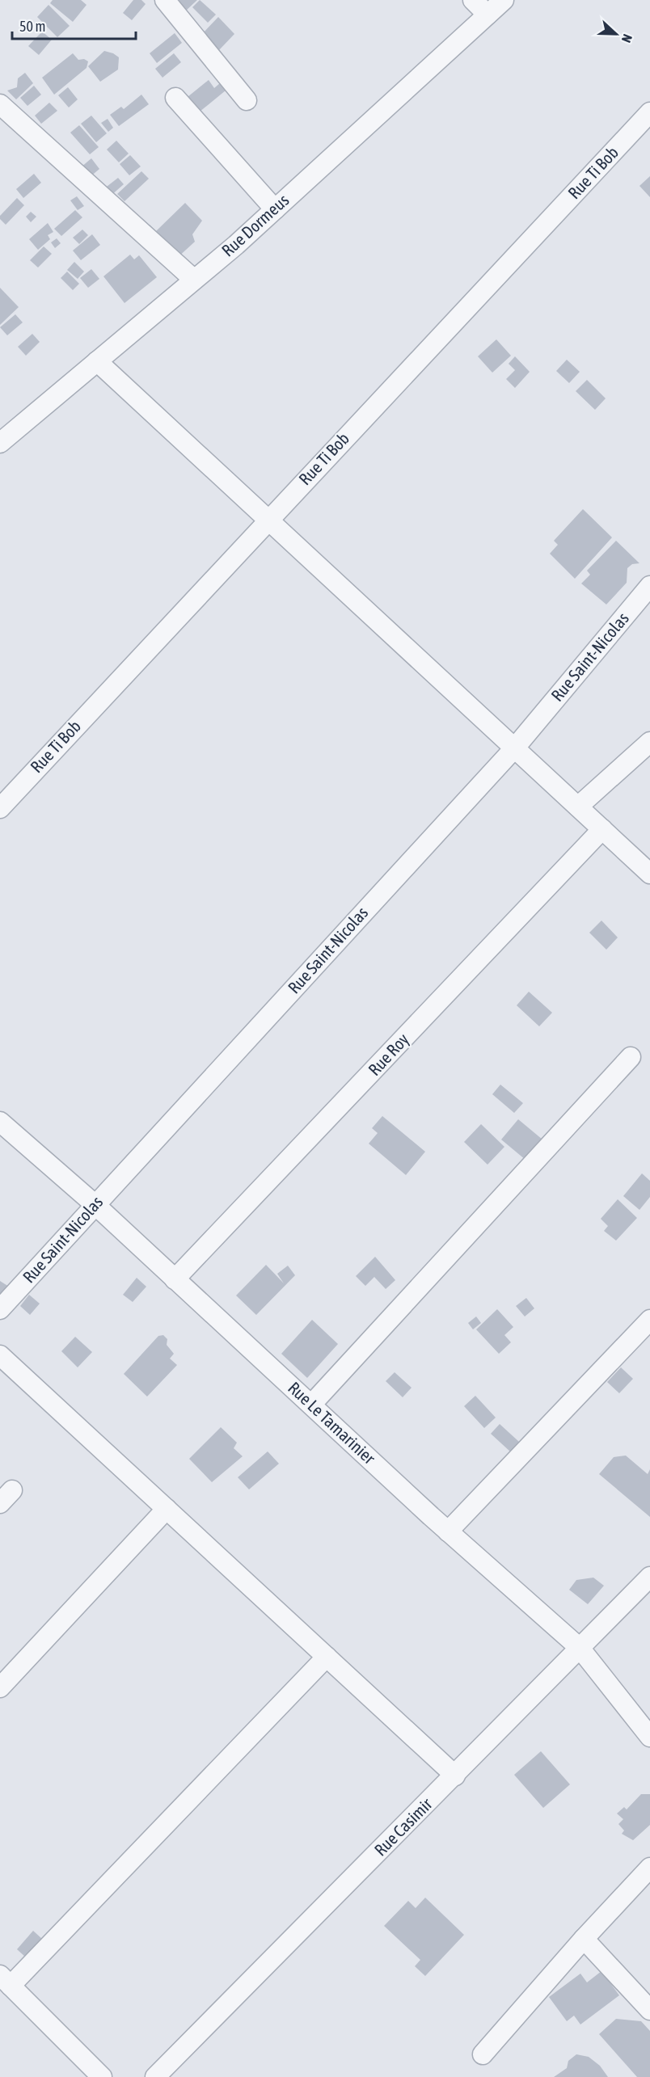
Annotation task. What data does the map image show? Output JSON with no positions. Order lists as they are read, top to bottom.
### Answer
{
  "streets": {
    "street": [
      "Rue Ti Bob",
      "Rue Dormeus",
      "Rue Saint-Nicolas",
      "Rue Roy",
      "Rue Le Tamarinier",
      "Rue Casimir"
    ]
  },
  "crossings": [
    ["Rue Saint-Nicolas", "Rue Le Tamarinier"],
    ["Rue Roy", "Rue Le Tamarinier"],
    ["Rue Le Tamarinier", "Rue Casimir"]
  ],
  "scale_bar": "50 m",
  "north": "right"
}
